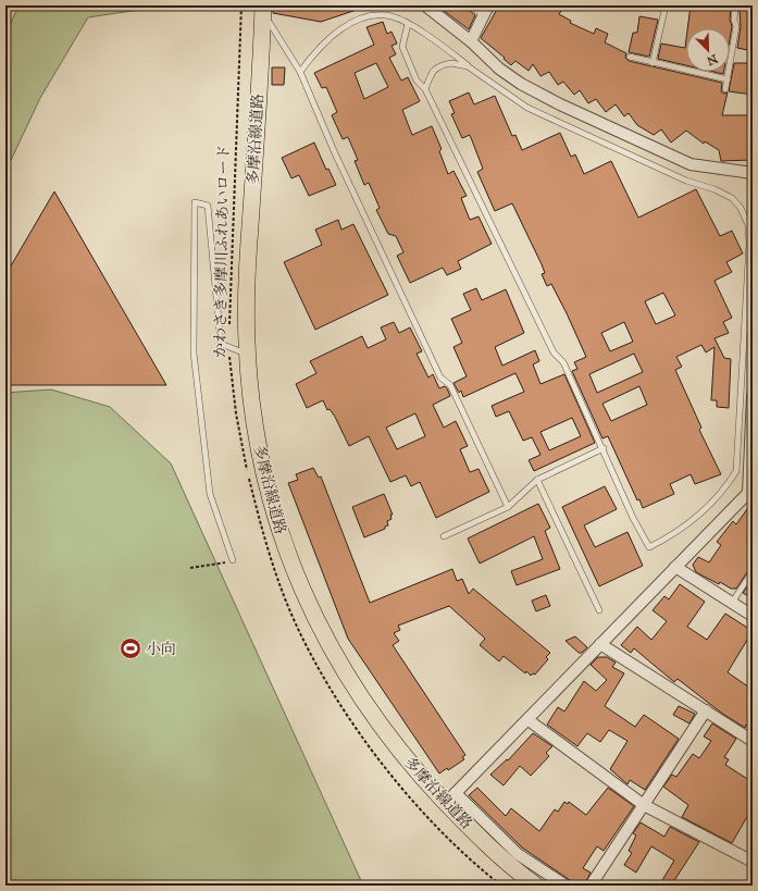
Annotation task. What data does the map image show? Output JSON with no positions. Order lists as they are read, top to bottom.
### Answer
{
  "streets": {
    "main road": ["多摩沿線道路"],
    "path": ["かわさき多摩川ふれあいロード"]
  },
  "places": {
    "sports": ["小向"]
  },
  "north": "bottom right"
}
